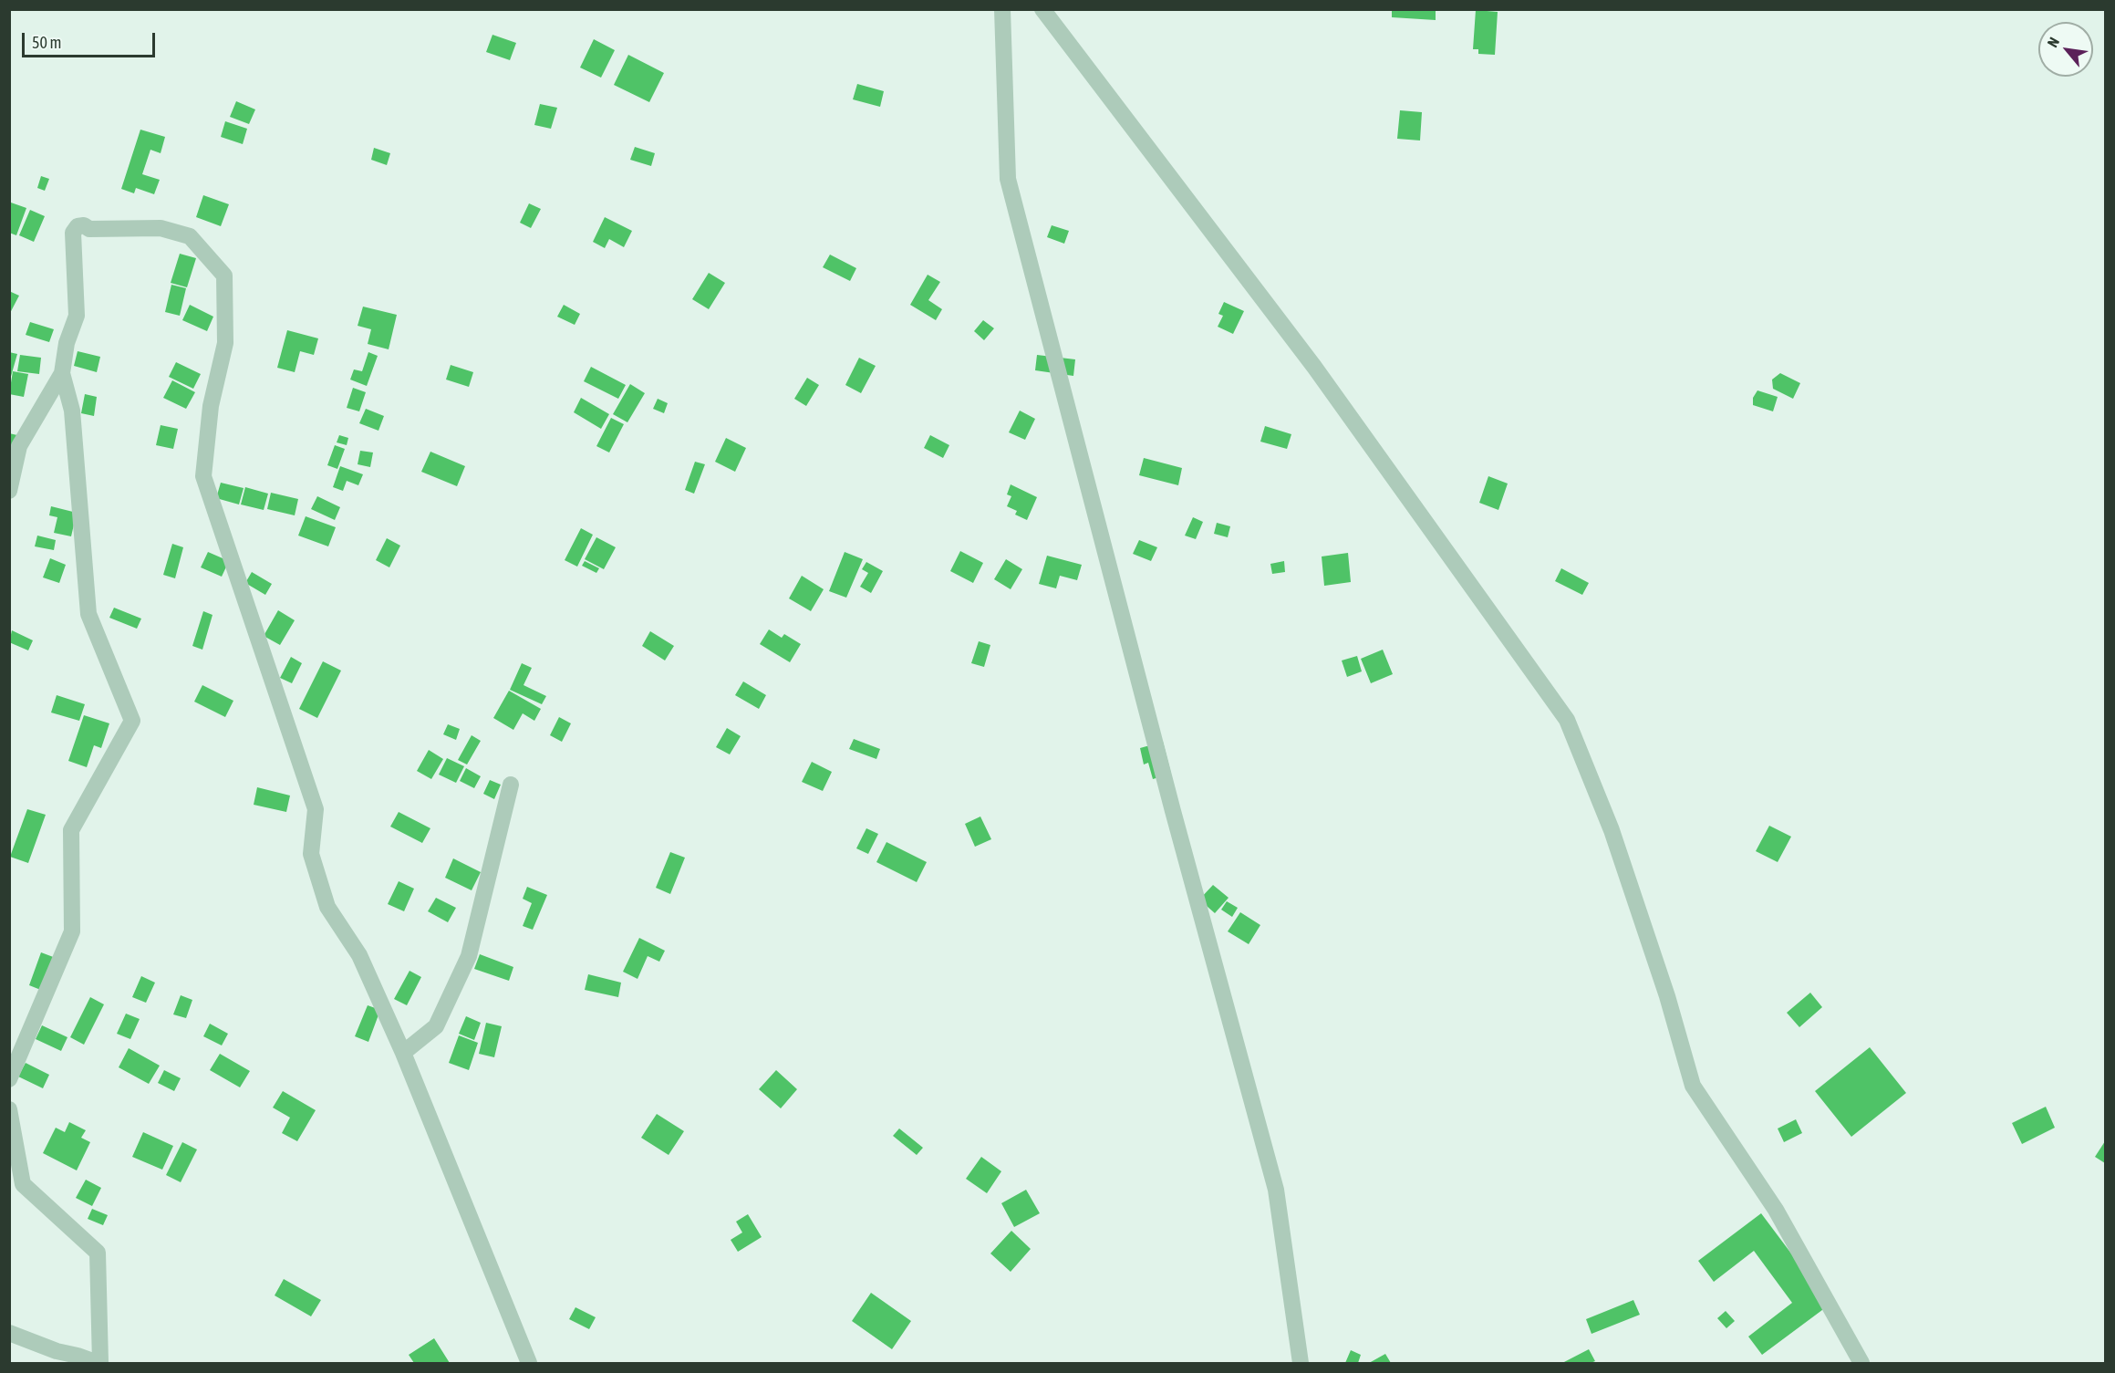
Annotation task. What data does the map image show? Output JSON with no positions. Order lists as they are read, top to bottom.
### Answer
{
  "scale_bar": "50 m",
  "north": "top left"
}
